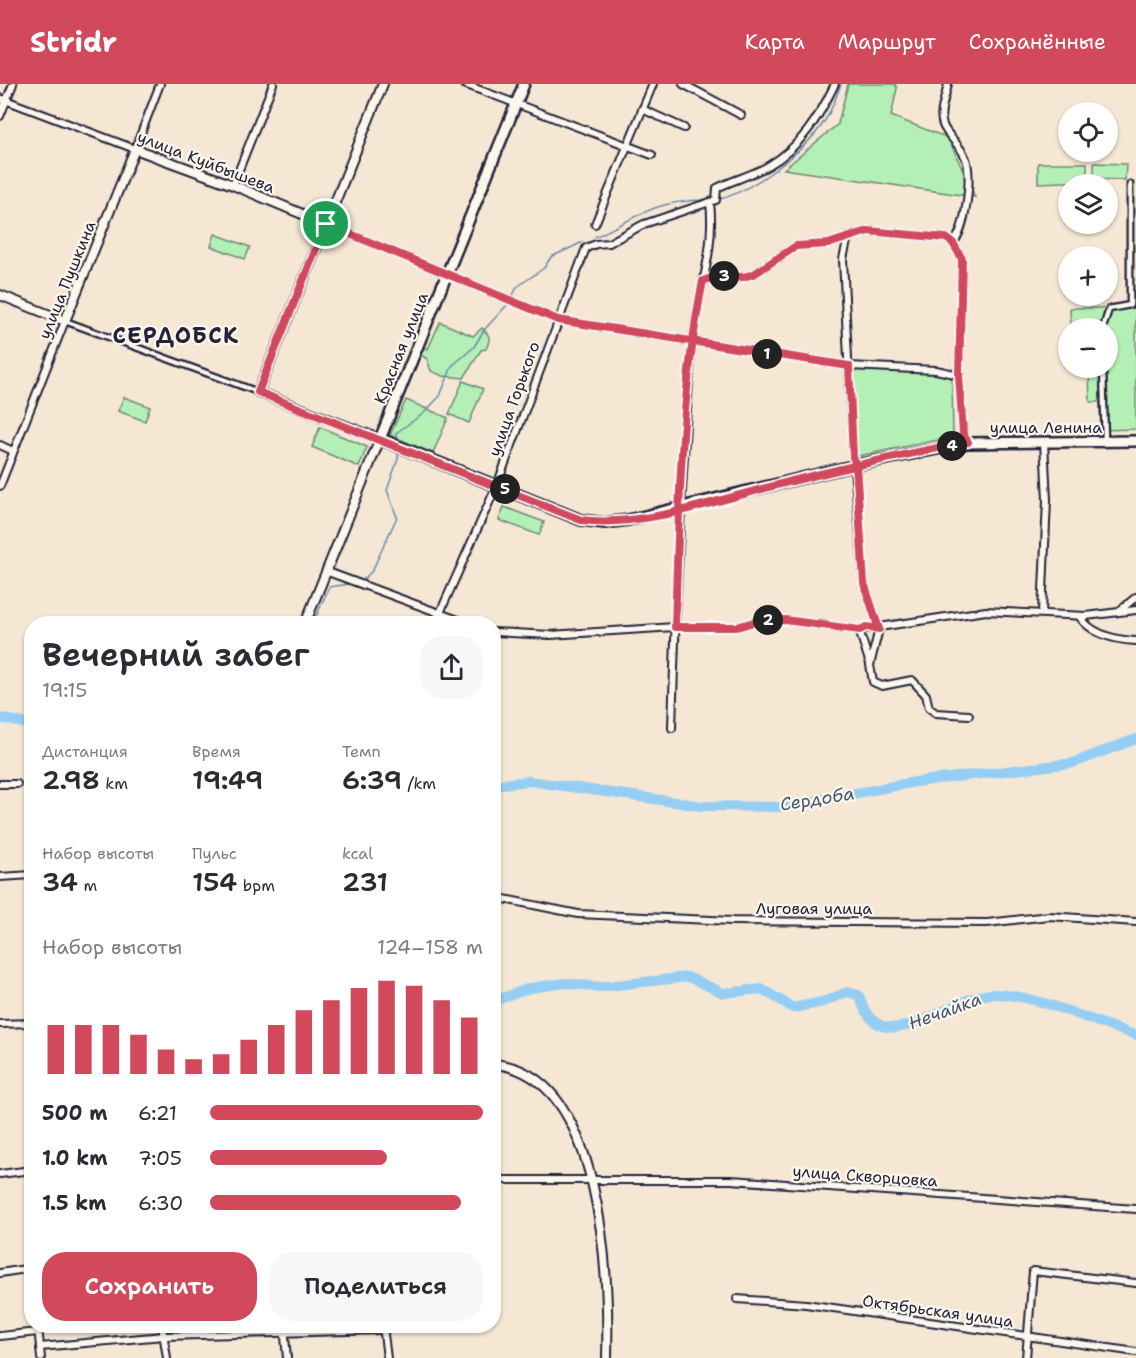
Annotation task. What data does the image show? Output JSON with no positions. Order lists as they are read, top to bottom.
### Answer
{
  "streets": {
    "main road": ["Красная улица", "улица Ленина"],
    "street": [
      "улица Куйбышева",
      "улица Пушкина",
      "улица Горького",
      "Луговая улица",
      "улица Скворцовка",
      "Октябрьская улица"
    ]
  },
  "crossings": [
    ["улица Куйбышева", "улица Пушкина"],
    ["улица Куйбышева", "Красная улица"],
    ["улица Куйбышева", "улица Горького"],
    ["улица Пушкина", "улица Ленина"],
    ["Красная улица", "улица Ленина"],
    ["улица Горького", "улица Ленина"]
  ],
  "districts": ["СЕРДОБСК"],
  "water": ["Сердоба", "Нечайка"],
  "page": {
    "header": "Stridr",
    "nav": ["Карта", "Маршрут", "Сохранённые"],
    "map_buttons": ["+", "−"],
    "pins": [
      "3",
      "1",
      "4",
      "5",
      "2"
    ],
    "heading": ["Вечерний забег", "19:15"],
    "stats": [
      ["Дистанция", "2.98 km"],
      ["Время", "19:49"],
      ["Темп", "6:39 /km"],
      ["Набор высоты", "34 m"],
      ["Пульс", "154 bpm"],
      ["kcal", "231"]
    ],
    "chart": ["Набор высоты", "124–158 m"],
    "list": [
      {
        "name": "500 m",
        "note": "6:21"
      },
      {
        "name": "1.0 km",
        "note": "7:05"
      },
      {
        "name": "1.5 km",
        "note": "6:30"
      }
    ],
    "buttons": ["Сохранить", "Поделиться"]
  }
}
